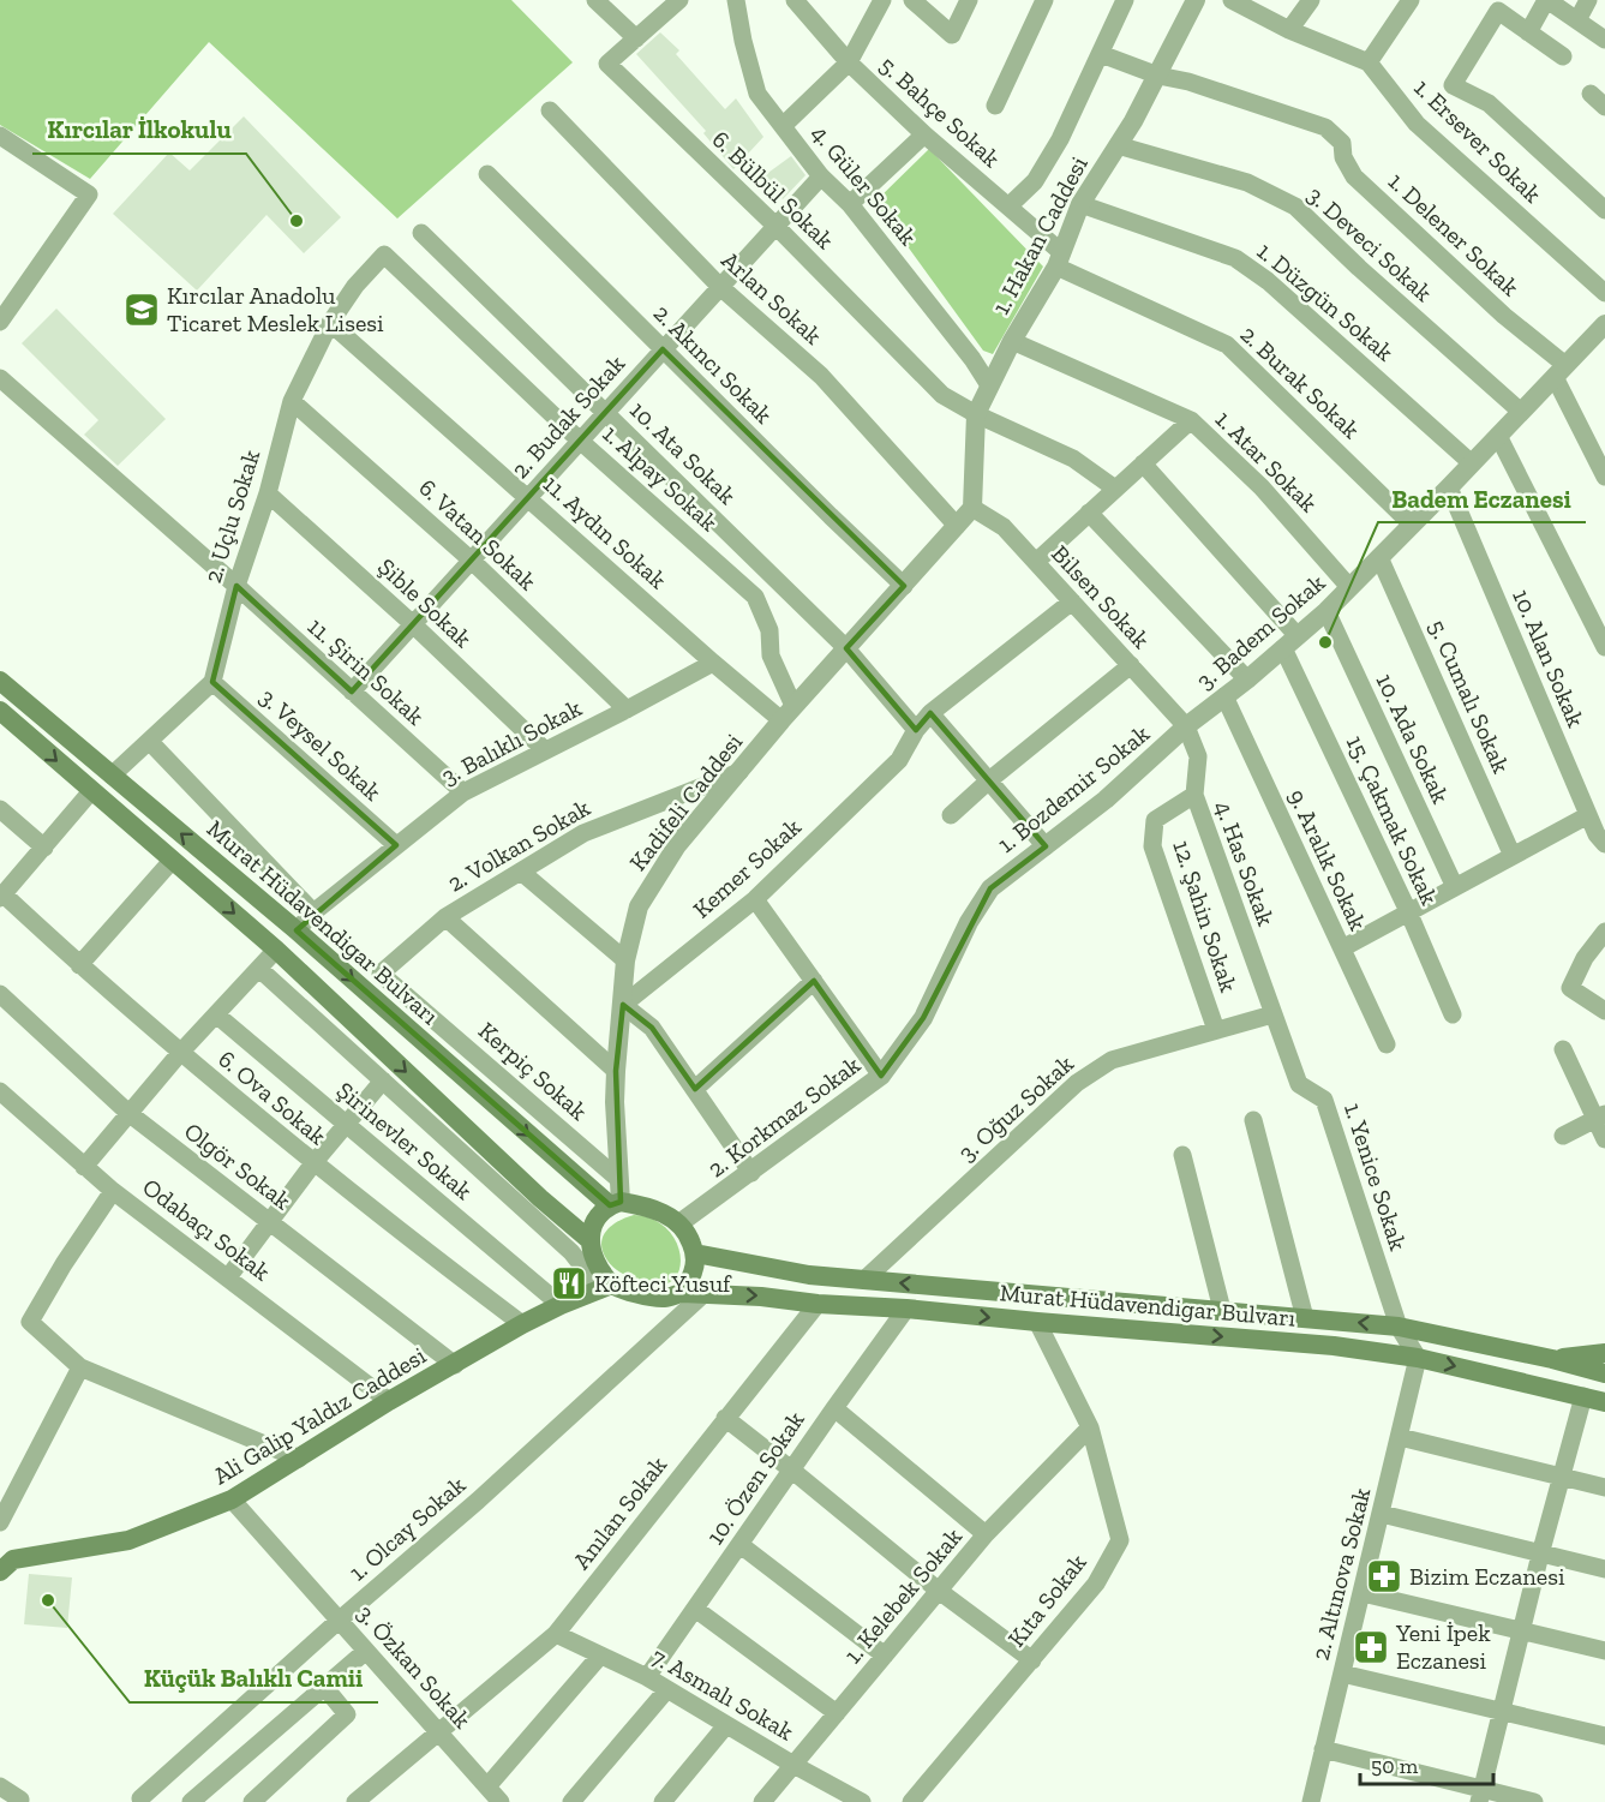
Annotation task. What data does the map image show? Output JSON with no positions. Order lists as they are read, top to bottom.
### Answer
{
  "streets": {
    "main road": ["Murat Hüdavendigar Bulvarı", "Ali Galip Yaldız Caddesi"],
    "street": [
      "5. Bahçe Sokak",
      "1. Ersever Sokak",
      "4. Güler Sokak",
      "6. Bülbül Sokak",
      "1. Delener Sokak",
      "1. Hakan Caddesi",
      "3. Deveci Sokak",
      "Arlan Sokak",
      "1. Düzgün Sokak",
      "2. Akıncı Sokak",
      "2. Burak Sokak",
      "2. Budak Sokak",
      "10. Ata Sokak",
      "1. Atar Sokak",
      "1. Alpay Sokak",
      "2. Uçlu Sokak",
      "11. Aydın Sokak",
      "6. Vatan Sokak",
      "Bilsen Sokak",
      "Şible Sokak",
      "3. Badem Sokak",
      "10. Alan Sokak",
      "11. Şirin Sokak",
      "5. Cumalı Sokak",
      "10. Ada Sokak",
      "3. Balıklı Sokak",
      "3. Veysel Sokak",
      "1. Bozdemir Sokak",
      "Kadifeli Caddesi",
      "15. Çakmak Sokak",
      "2. Volkan Sokak",
      "9. Aralık Sokak",
      "4. Has Sokak",
      "Kemer Sokak",
      "12. Şahin Sokak",
      "Kerpiç Sokak",
      "6. Ova Sokak",
      "3. Oğuz Sokak",
      "2. Korkmaz Sokak",
      "Şirinevler Sokak",
      "Olgör Sokak",
      "1. Yenice Sokak",
      "Odabaçı Sokak",
      "10. Özen Sokak",
      "Anılan Sokak",
      "1. Olcay Sokak",
      "2. Altınova Sokak",
      "1. Kelebek Sokak",
      "Kıta Sokak",
      "3. Özkan Sokak",
      "7. Asmalı Sokak"
    ]
  },
  "crossings": [
    ["5. Bahçe Sokak", "1. Hakan Caddesi"],
    ["5. Bahçe Sokak", "2. Burak Sokak"],
    ["4. Güler Sokak", "1. Hakan Caddesi"],
    ["4. Güler Sokak", "2. Budak Sokak"],
    ["6. Bülbül Sokak", "1. Hakan Caddesi"],
    ["6. Bülbül Sokak", "2. Budak Sokak"],
    ["1. Delener Sokak", "1. Hakan Caddesi"],
    ["1. Delener Sokak", "3. Badem Sokak"],
    ["1. Hakan Caddesi", "3. Deveci Sokak"],
    ["1. Hakan Caddesi", "1. Düzgün Sokak"],
    ["1. Hakan Caddesi", "2. Burak Sokak"],
    ["1. Hakan Caddesi", "1. Atar Sokak"],
    ["1. Hakan Caddesi", "Bilsen Sokak"],
    ["1. Hakan Caddesi", "Kadifeli Caddesi"],
    ["3. Deveci Sokak", "3. Badem Sokak"],
    ["Arlan Sokak", "2. Budak Sokak"],
    ["Arlan Sokak", "Kadifeli Caddesi"],
    ["1. Düzgün Sokak", "3. Badem Sokak"],
    ["2. Akıncı Sokak", "2. Budak Sokak"],
    ["2. Akıncı Sokak", "Kadifeli Caddesi"],
    ["2. Burak Sokak", "3. Badem Sokak"],
    ["2. Budak Sokak", "10. Ata Sokak"],
    ["2. Budak Sokak", "1. Alpay Sokak"],
    ["2. Budak Sokak", "11. Aydın Sokak"],
    ["2. Budak Sokak", "6. Vatan Sokak"],
    ["2. Budak Sokak", "Şible Sokak"],
    ["2. Budak Sokak", "11. Şirin Sokak"],
    ["10. Ata Sokak", "Kadifeli Caddesi"],
    ["10. Ata Sokak", "Kemer Sokak"],
    ["1. Atar Sokak", "3. Badem Sokak"],
    ["1. Alpay Sokak", "2. Uçlu Sokak"],
    ["1. Alpay Sokak", "11. Aydın Sokak"],
    ["1. Alpay Sokak", "Kadifeli Caddesi"],
    ["2. Uçlu Sokak", "11. Aydın Sokak"],
    ["2. Uçlu Sokak", "6. Vatan Sokak"],
    ["2. Uçlu Sokak", "Şible Sokak"],
    ["2. Uçlu Sokak", "11. Şirin Sokak"],
    ["2. Uçlu Sokak", "3. Veysel Sokak"],
    ["11. Aydın Sokak", "3. Balıklı Sokak"],
    ["11. Aydın Sokak", "Kadifeli Caddesi"],
    ["6. Vatan Sokak", "3. Balıklı Sokak"],
    ["Bilsen Sokak", "3. Badem Sokak"],
    ["Bilsen Sokak", "1. Bozdemir Sokak"],
    ["Bilsen Sokak", "Kadifeli Caddesi"],
    ["Bilsen Sokak", "4. Has Sokak"],
    ["Bilsen Sokak", "Kemer Sokak"],
    ["Şible Sokak", "3. Balıklı Sokak"],
    ["3. Badem Sokak", "10. Alan Sokak"],
    ["3. Badem Sokak", "5. Cumalı Sokak"],
    ["3. Badem Sokak", "10. Ada Sokak"],
    ["3. Badem Sokak", "1. Bozdemir Sokak"],
    ["3. Badem Sokak", "15. Çakmak Sokak"],
    ["3. Badem Sokak", "9. Aralık Sokak"],
    ["3. Badem Sokak", "4. Has Sokak"],
    ["11. Şirin Sokak", "3. Balıklı Sokak"],
    ["3. Balıklı Sokak", "3. Veysel Sokak"],
    ["3. Balıklı Sokak", "Murat Hüdavendigar Bulvarı"],
    ["1. Bozdemir Sokak", "4. Has Sokak"],
    ["1. Bozdemir Sokak", "2. Korkmaz Sokak"],
    ["Kadifeli Caddesi", "2. Volkan Sokak"],
    ["Kadifeli Caddesi", "Kemer Sokak"],
    ["Kadifeli Caddesi", "Murat Hüdavendigar Bulvarı"],
    ["Kadifeli Caddesi", "Kerpiç Sokak"],
    ["Kadifeli Caddesi", "2. Korkmaz Sokak"],
    ["Kadifeli Caddesi", "Ali Galip Yaldız Caddesi"],
    ["2. Volkan Sokak", "Kerpiç Sokak"],
    ["4. Has Sokak", "12. Şahin Sokak"],
    ["4. Has Sokak", "3. Oğuz Sokak"],
    ["4. Has Sokak", "1. Yenice Sokak"],
    ["12. Şahin Sokak", "3. Oğuz Sokak"],
    ["Murat Hüdavendigar Bulvarı", "3. Oğuz Sokak"],
    ["Murat Hüdavendigar Bulvarı", "2. Korkmaz Sokak"],
    ["Murat Hüdavendigar Bulvarı", "1. Yenice Sokak"],
    ["Murat Hüdavendigar Bulvarı", "Ali Galip Yaldız Caddesi"],
    ["Murat Hüdavendigar Bulvarı", "10. Özen Sokak"],
    ["Murat Hüdavendigar Bulvarı", "Anılan Sokak"],
    ["Murat Hüdavendigar Bulvarı", "1. Olcay Sokak"],
    ["Murat Hüdavendigar Bulvarı", "2. Altınova Sokak"],
    ["Murat Hüdavendigar Bulvarı", "Kıta Sokak"],
    ["6. Ova Sokak", "Ali Galip Yaldız Caddesi"],
    ["3. Oğuz Sokak", "1. Yenice Sokak"],
    ["2. Korkmaz Sokak", "Ali Galip Yaldız Caddesi"],
    ["Şirinevler Sokak", "Ali Galip Yaldız Caddesi"],
    ["Olgör Sokak", "Ali Galip Yaldız Caddesi"],
    ["1. Yenice Sokak", "2. Altınova Sokak"],
    ["Odabaçı Sokak", "Ali Galip Yaldız Caddesi"],
    ["Ali Galip Yaldız Caddesi", "3. Özkan Sokak"],
    ["10. Özen Sokak", "7. Asmalı Sokak"],
    ["Anılan Sokak", "3. Özkan Sokak"],
    ["Anılan Sokak", "7. Asmalı Sokak"],
    ["1. Olcay Sokak", "3. Özkan Sokak"],
    ["1. Kelebek Sokak", "Kıta Sokak"],
    ["1. Kelebek Sokak", "7. Asmalı Sokak"]
  ],
  "places": {
    "other": ["Kırcılar İlkokulu", "Badem Eczanesi", "Küçük Balıklı Camii"],
    "school or university": ["Kırcılar Anadolu Ticaret Meslek Lisesi"],
    "restaurant": ["Köfteci Yusuf"],
    "pharmacy": ["Bizim Eczanesi", "Yeni İpek Eczanesi"]
  },
  "scale_bar": "50 m"
}
